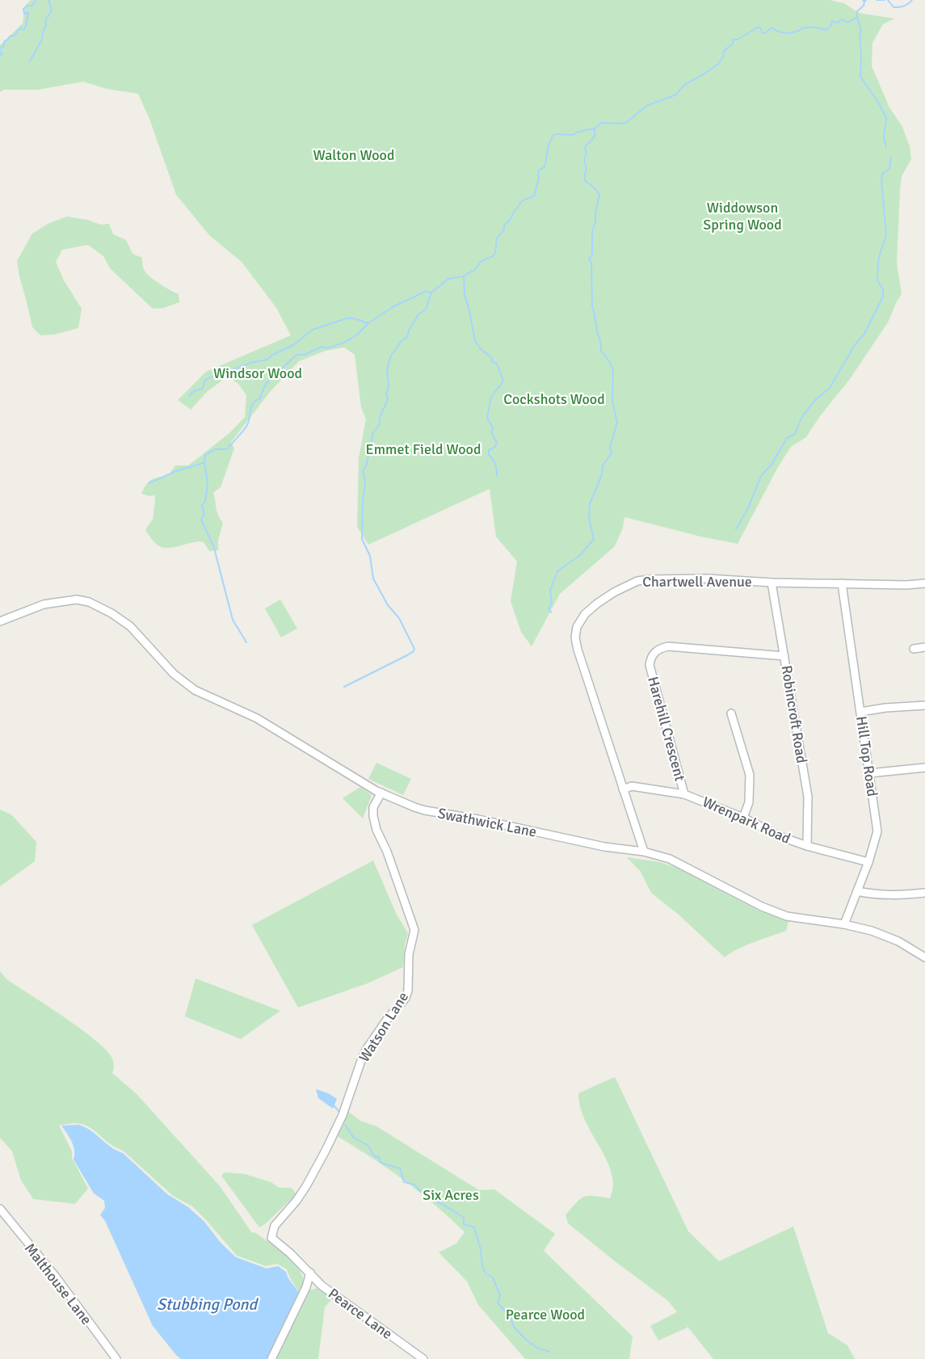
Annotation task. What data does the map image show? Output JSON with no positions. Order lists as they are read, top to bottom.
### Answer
{
  "streets": {
    "street": [
      "Chartwell Avenue",
      "Robincroft Road",
      "Harehill Crescent",
      "Hill Top Road",
      "Wrenpark Road",
      "Swathwick Lane",
      "Watson Lane",
      "Malthouse Lane",
      "Pearce Lane"
    ]
  },
  "crossings": [
    ["Chartwell Avenue", "Robincroft Road"],
    ["Chartwell Avenue", "Hill Top Road"],
    ["Chartwell Avenue", "Wrenpark Road"],
    ["Chartwell Avenue", "Swathwick Lane"],
    ["Robincroft Road", "Harehill Crescent"],
    ["Robincroft Road", "Wrenpark Road"],
    ["Harehill Crescent", "Wrenpark Road"],
    ["Hill Top Road", "Wrenpark Road"],
    ["Hill Top Road", "Swathwick Lane"],
    ["Swathwick Lane", "Watson Lane"],
    ["Watson Lane", "Pearce Lane"]
  ],
  "water": ["Stubbing Pond"],
  "parks": [
    "Walton Wood",
    "Widdowson Spring Wood",
    "Windsor Wood",
    "Cockshots Wood",
    "Emmet Field Wood",
    "Six Acres",
    "Pearce Wood"
  ]
}
